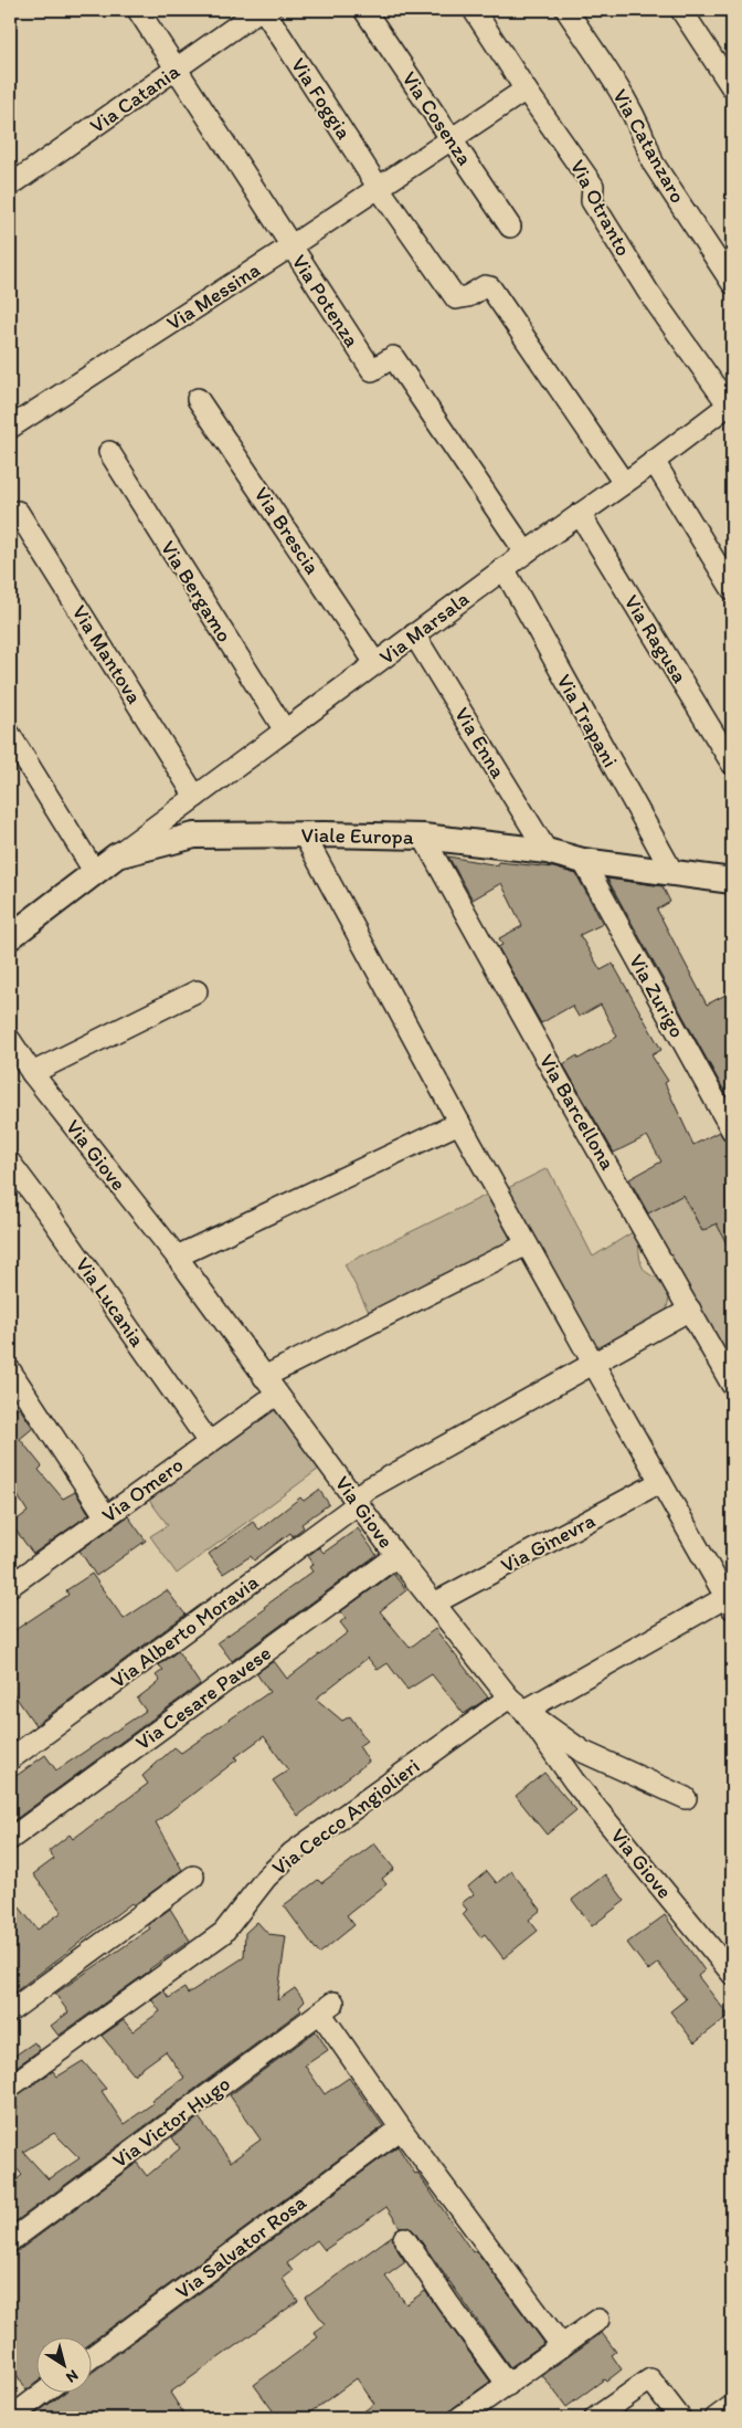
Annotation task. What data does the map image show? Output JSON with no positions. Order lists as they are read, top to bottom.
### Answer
{
  "streets": {
    "street": [
      "Via Catania",
      "Via Foggia",
      "Via Cosenza",
      "Via Catanzaro",
      "Via Otranto",
      "Via Messina",
      "Via Potenza",
      "Via Brescia",
      "Via Bergamo",
      "Via Marsala",
      "Via Ragusa",
      "Via Mantova",
      "Via Trapani",
      "Via Enna",
      "Viale Europa",
      "Via Zurigo",
      "Via Barcellona",
      "Via Giove",
      "Via Lucania",
      "Via Omero",
      "Via Ginevra",
      "Via Alberto Moravia",
      "Via Cesare Pavese",
      "Via Cecco Angiolieri",
      "Via Victor Hugo",
      "Via Salvator Rosa"
    ]
  },
  "crossings": [
    ["Via Catania", "Via Potenza"],
    ["Via Foggia", "Via Messina"],
    ["Via Foggia", "Via Marsala"],
    ["Via Cosenza", "Via Messina"],
    ["Via Otranto", "Via Messina"],
    ["Via Otranto", "Via Marsala"],
    ["Via Messina", "Via Potenza"],
    ["Via Potenza", "Via Marsala"],
    ["Via Brescia", "Via Marsala"],
    ["Via Bergamo", "Via Marsala"],
    ["Via Marsala", "Via Ragusa"],
    ["Via Marsala", "Via Mantova"],
    ["Via Marsala", "Via Trapani"],
    ["Via Marsala", "Via Enna"],
    ["Via Marsala", "Viale Europa"],
    ["Via Trapani", "Viale Europa"],
    ["Via Enna", "Viale Europa"],
    ["Viale Europa", "Via Zurigo"],
    ["Viale Europa", "Via Barcellona"],
    ["Via Barcellona", "Via Alberto Moravia"],
    ["Via Giove", "Via Omero"],
    ["Via Giove", "Via Ginevra"],
    ["Via Giove", "Via Alberto Moravia"],
    ["Via Giove", "Via Cesare Pavese"],
    ["Via Giove", "Via Cecco Angiolieri"],
    ["Via Lucania", "Via Omero"],
    ["Via Victor Hugo", "Via Salvator Rosa"]
  ],
  "north": "bottom right"
}
